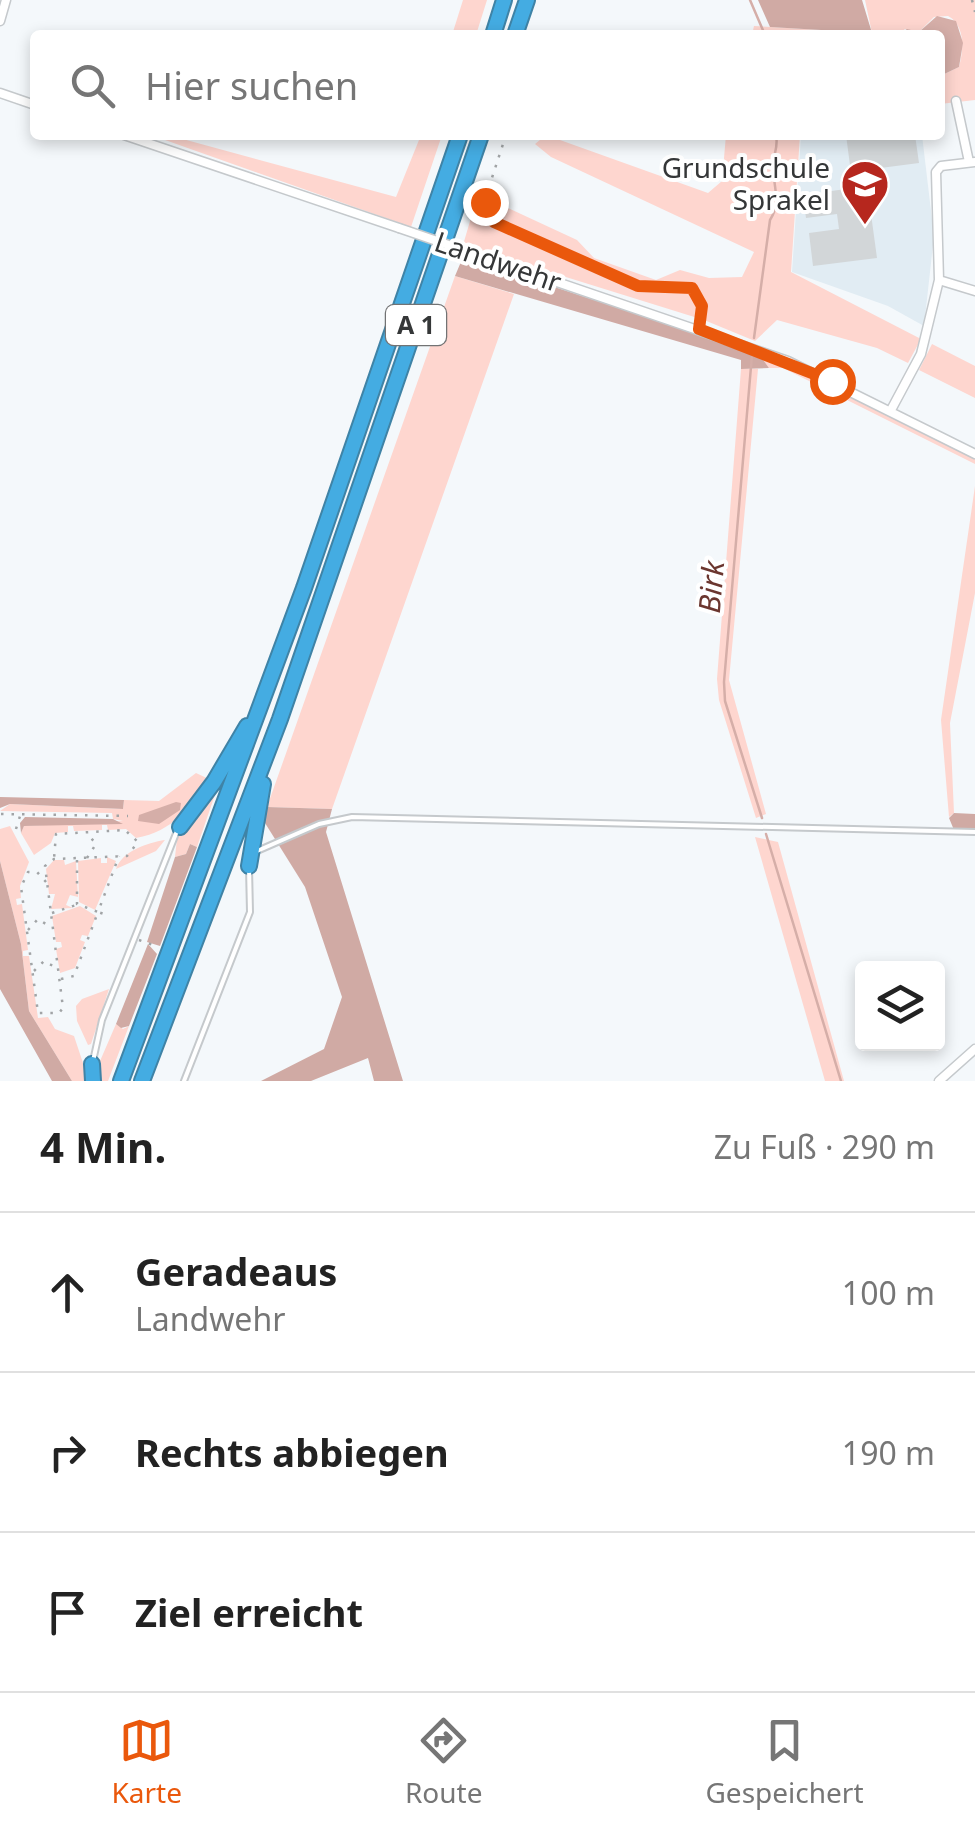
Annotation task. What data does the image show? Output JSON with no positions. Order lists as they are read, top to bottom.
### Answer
{
  "streets": {
    "highway": ["A 1"],
    "street": ["Landwehr"]
  },
  "water": ["Birk"],
  "places": {
    "school or university": ["Grundschule Sprakel"]
  },
  "page": {
    "search": "Hier suchen",
    "heading": ["4 Min.", "Zu Fuß · 290 m"],
    "list": [
      ["Geradeaus", "Landwehr", "100 m"],
      ["Rechts abbiegen", "190 m"],
      "Ziel erreicht"
    ],
    "nav": ["Karte", "Route", "Gespeichert"]
  }
}
